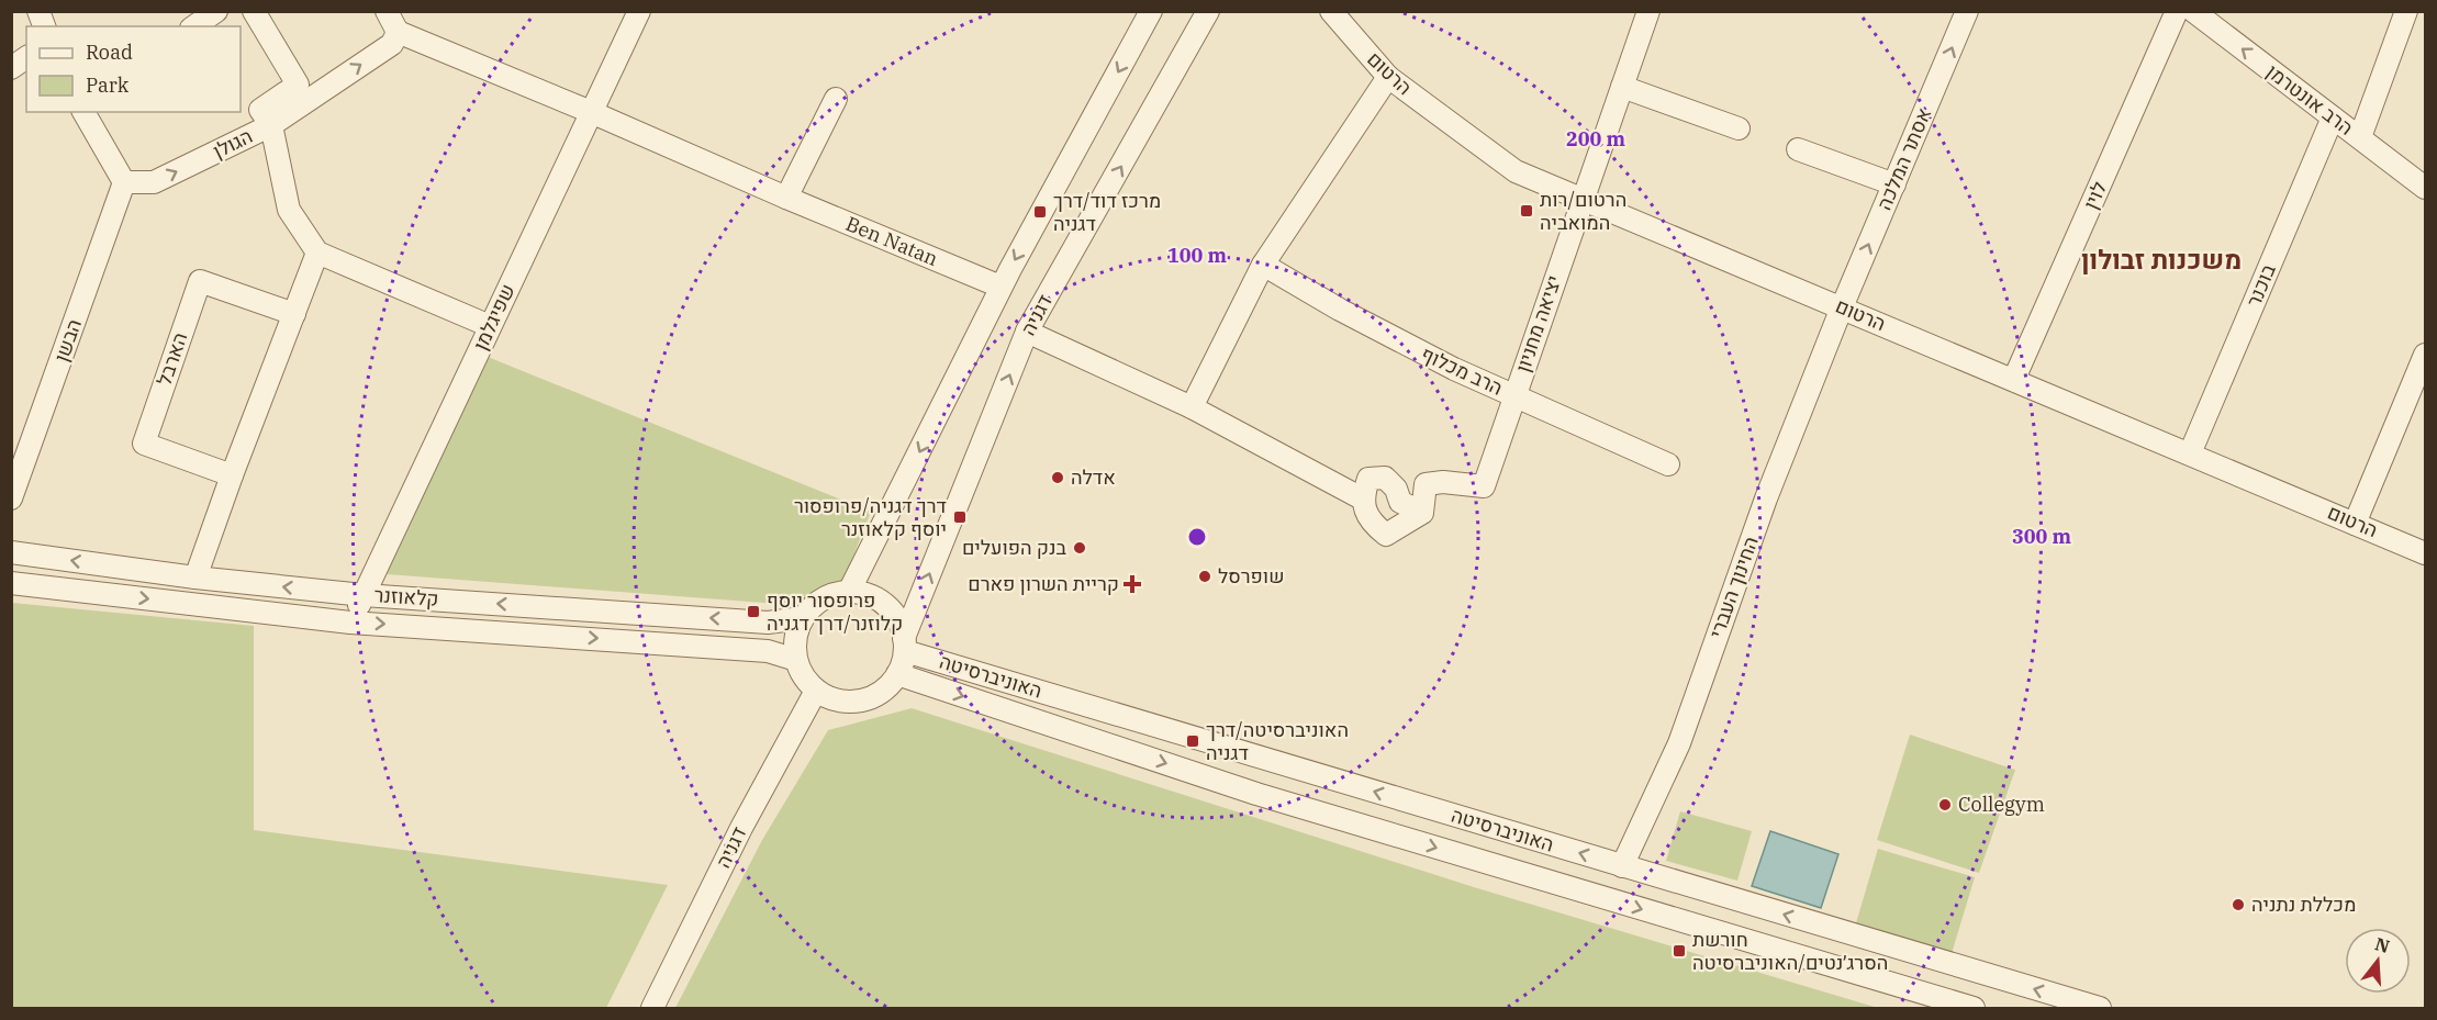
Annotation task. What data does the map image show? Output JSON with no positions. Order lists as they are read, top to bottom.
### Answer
{
  "streets": {
    "street": [
      "הרטום",
      "הרב אונטרמן",
      "הגולן",
      "אסתר המלכה",
      "לוין",
      "Ben Natan",
      "בוכנר",
      "דגניה",
      "שפיגלמן",
      "יציאה מחניון",
      "הבשן",
      "הארבל",
      "הרב מכלוף",
      "החינוך העברי",
      "קלאוזנר",
      "האוניברסיטה"
    ]
  },
  "crossings": [
    ["הרטום", "אסתר המלכה"],
    ["הרטום", "לוין"],
    ["הרטום", "בוכנר"],
    ["הרטום", "יציאה מחניון"],
    ["הרטום", "החינוך העברי"],
    ["הרב אונטרמן", "בוכנר"],
    ["הגולן", "הבשן"],
    ["אסתר המלכה", "החינוך העברי"],
    ["Ben Natan", "שפיגלמן"],
    ["דגניה", "קלאוזנר"],
    ["דגניה", "האוניברסיטה"],
    ["שפיגלמן", "קלאוזנר"],
    ["יציאה מחניון", "הרב מכלוף"],
    ["החינוך העברי", "האוניברסיטה"],
    ["קלאוזנר", "האוניברסיטה"]
  ],
  "one_way": ["הרב אונטרמן", "הגולן", "אסתר המלכה"],
  "districts": ["משכנות זבולון"],
  "places": {
    "transit": [
      "הרטום/רות המואביה",
      "מרכז דוד/דרך דגניה",
      "דרך דגניה/פרופסור יוסף קלאוזנר",
      "פרופסור יוסף קלוזנר/דרך דגניה",
      "האוניברסיטה/דרך דגניה",
      "חורשת הסרג׳נטים/האוניברסיטה"
    ],
    "other": [
      "אדלה",
      "בנק הפועלים",
      "שופרסל",
      "Collegym",
      "מכללת נתניה"
    ],
    "health": ["קריית השרון פארם"]
  },
  "legend": ["Road", "Park"],
  "north": "top",
  "rings": ["200 m", "100 m", "300 m"]
}
